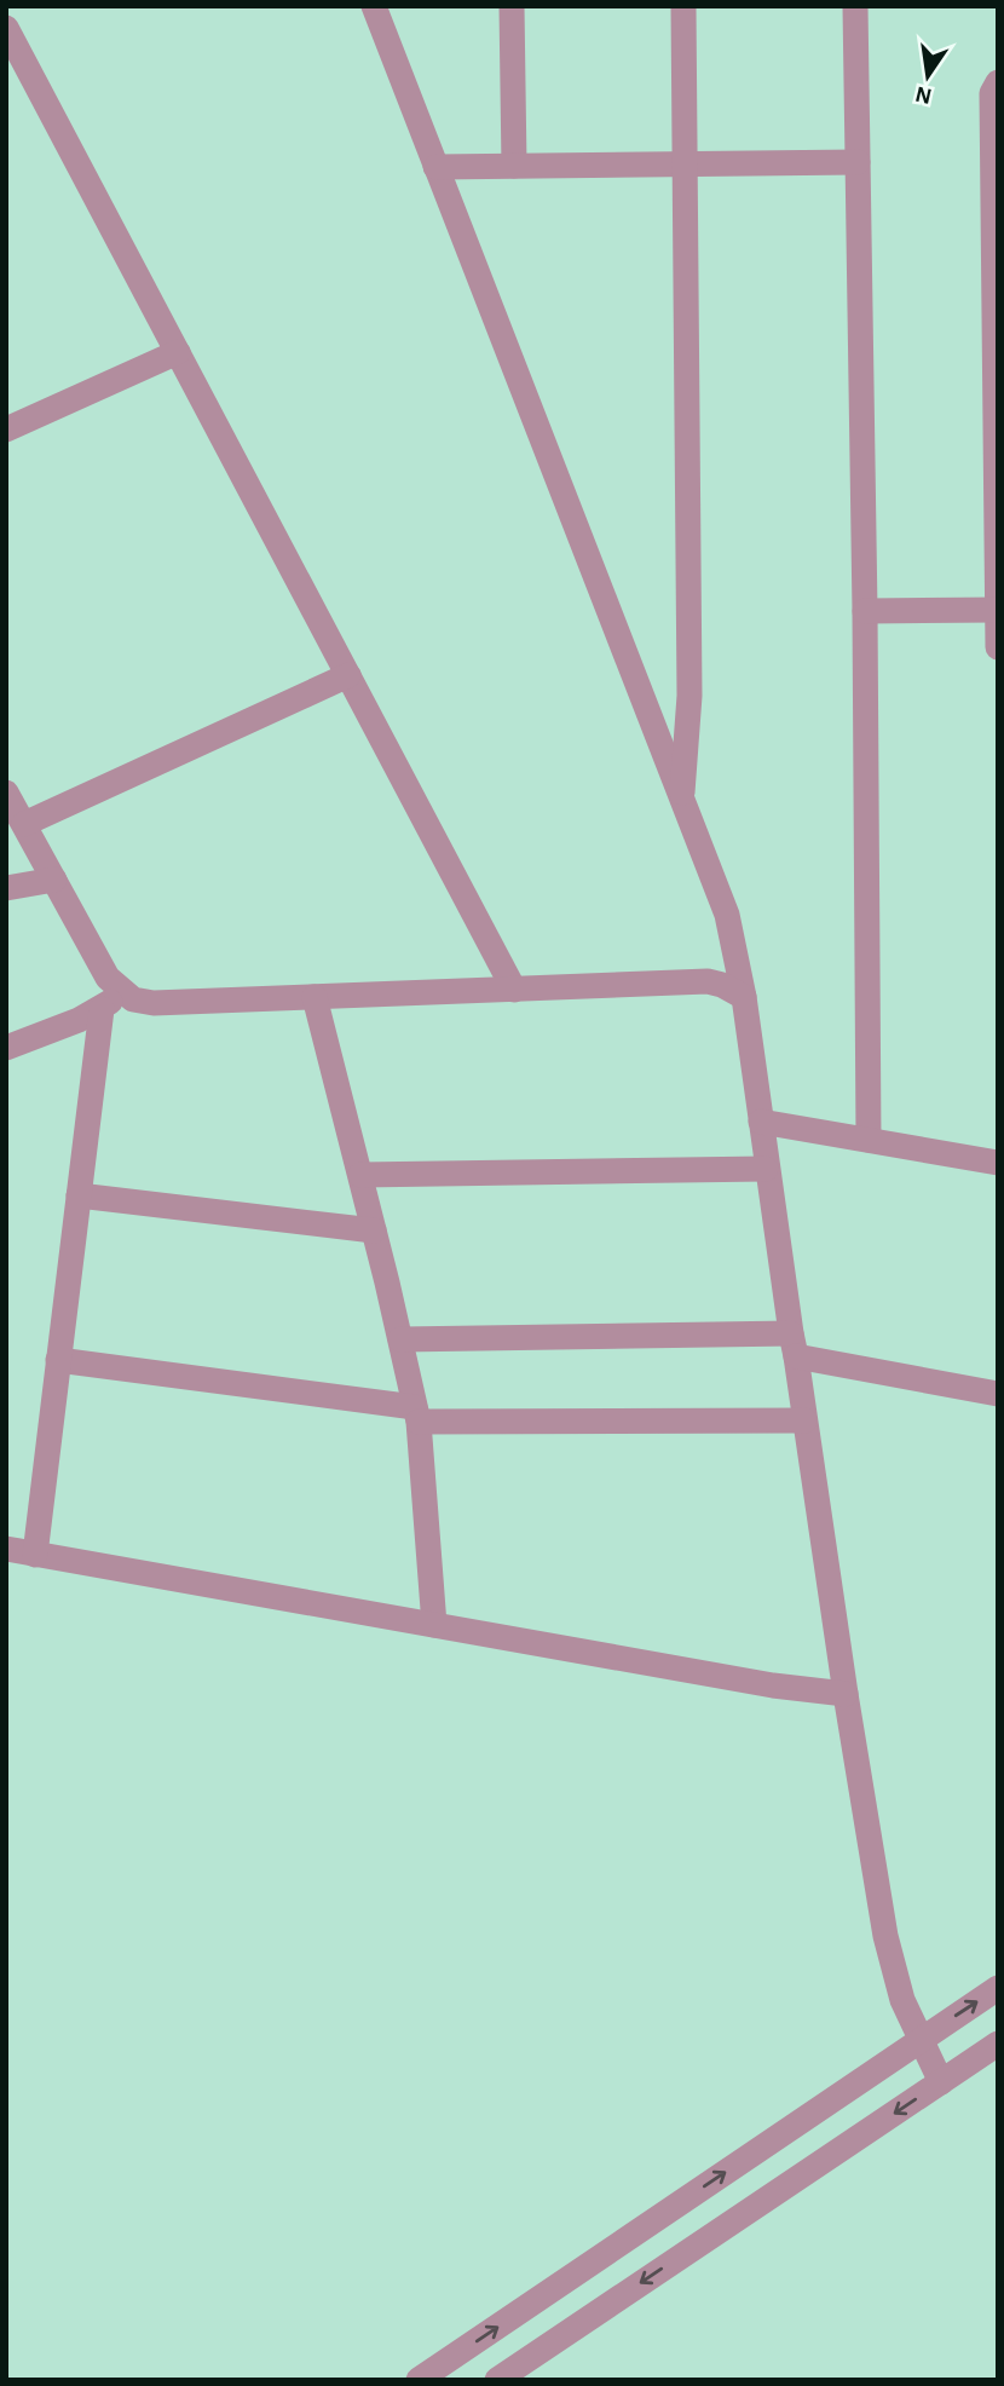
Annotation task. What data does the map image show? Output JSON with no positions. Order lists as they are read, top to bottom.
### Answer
{
  "north": "bottom"
}
